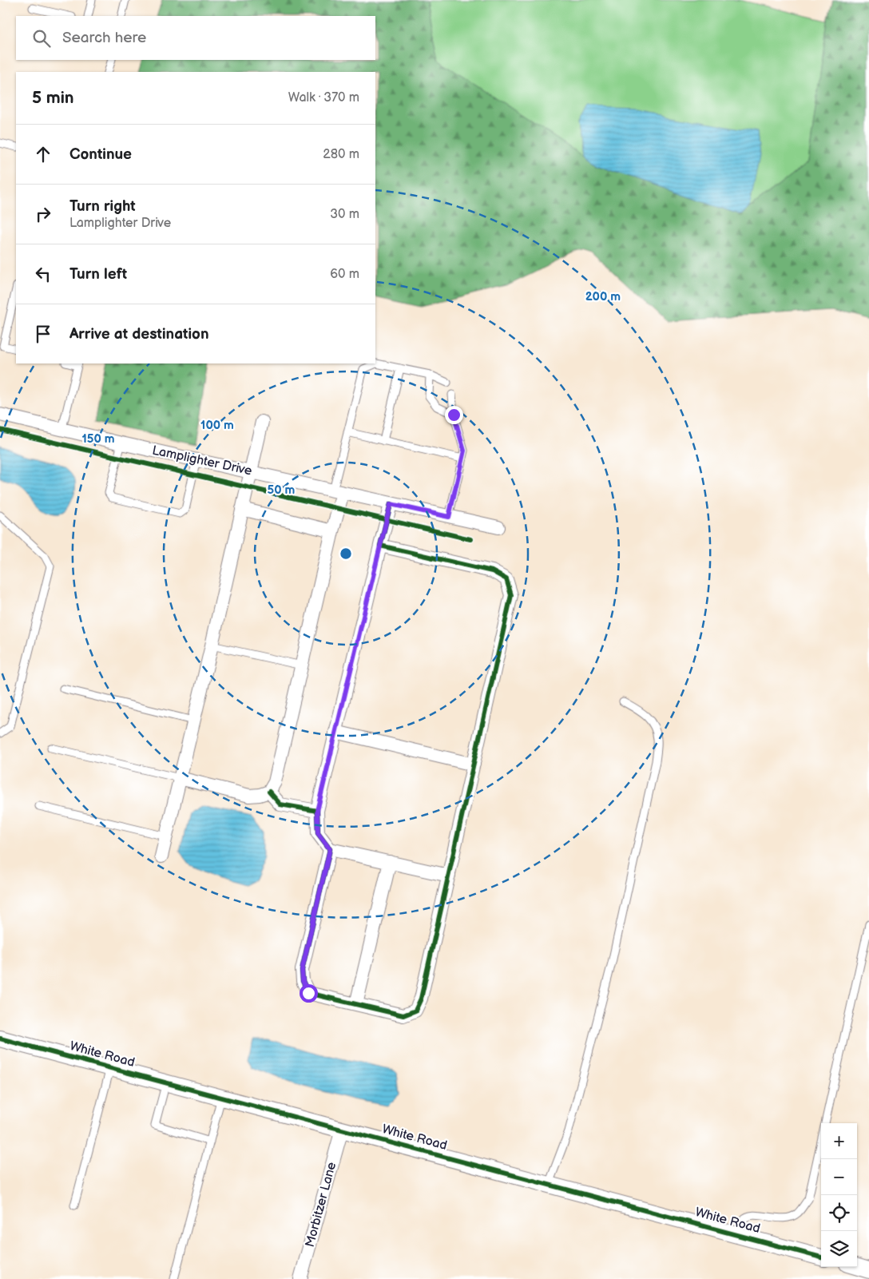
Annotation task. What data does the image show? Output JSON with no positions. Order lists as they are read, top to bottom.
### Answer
{
  "streets": {
    "street": ["Lamplighter Drive", "White Road", "Morbitzer Lane"]
  },
  "crossings": [
    ["White Road", "Morbitzer Lane"]
  ],
  "page": {
    "search": "Search here",
    "heading": ["5 min", "Walk · 370 m"],
    "list": [
      ["Continue", "280 m"],
      ["Turn right", "Lamplighter Drive", "30 m"],
      ["Turn left", "60 m"],
      "Arrive at destination"
    ],
    "map_buttons": ["+", "−"]
  },
  "rings": [
    "200 m",
    "100 m",
    "150 m",
    "50 m"
  ]
}
